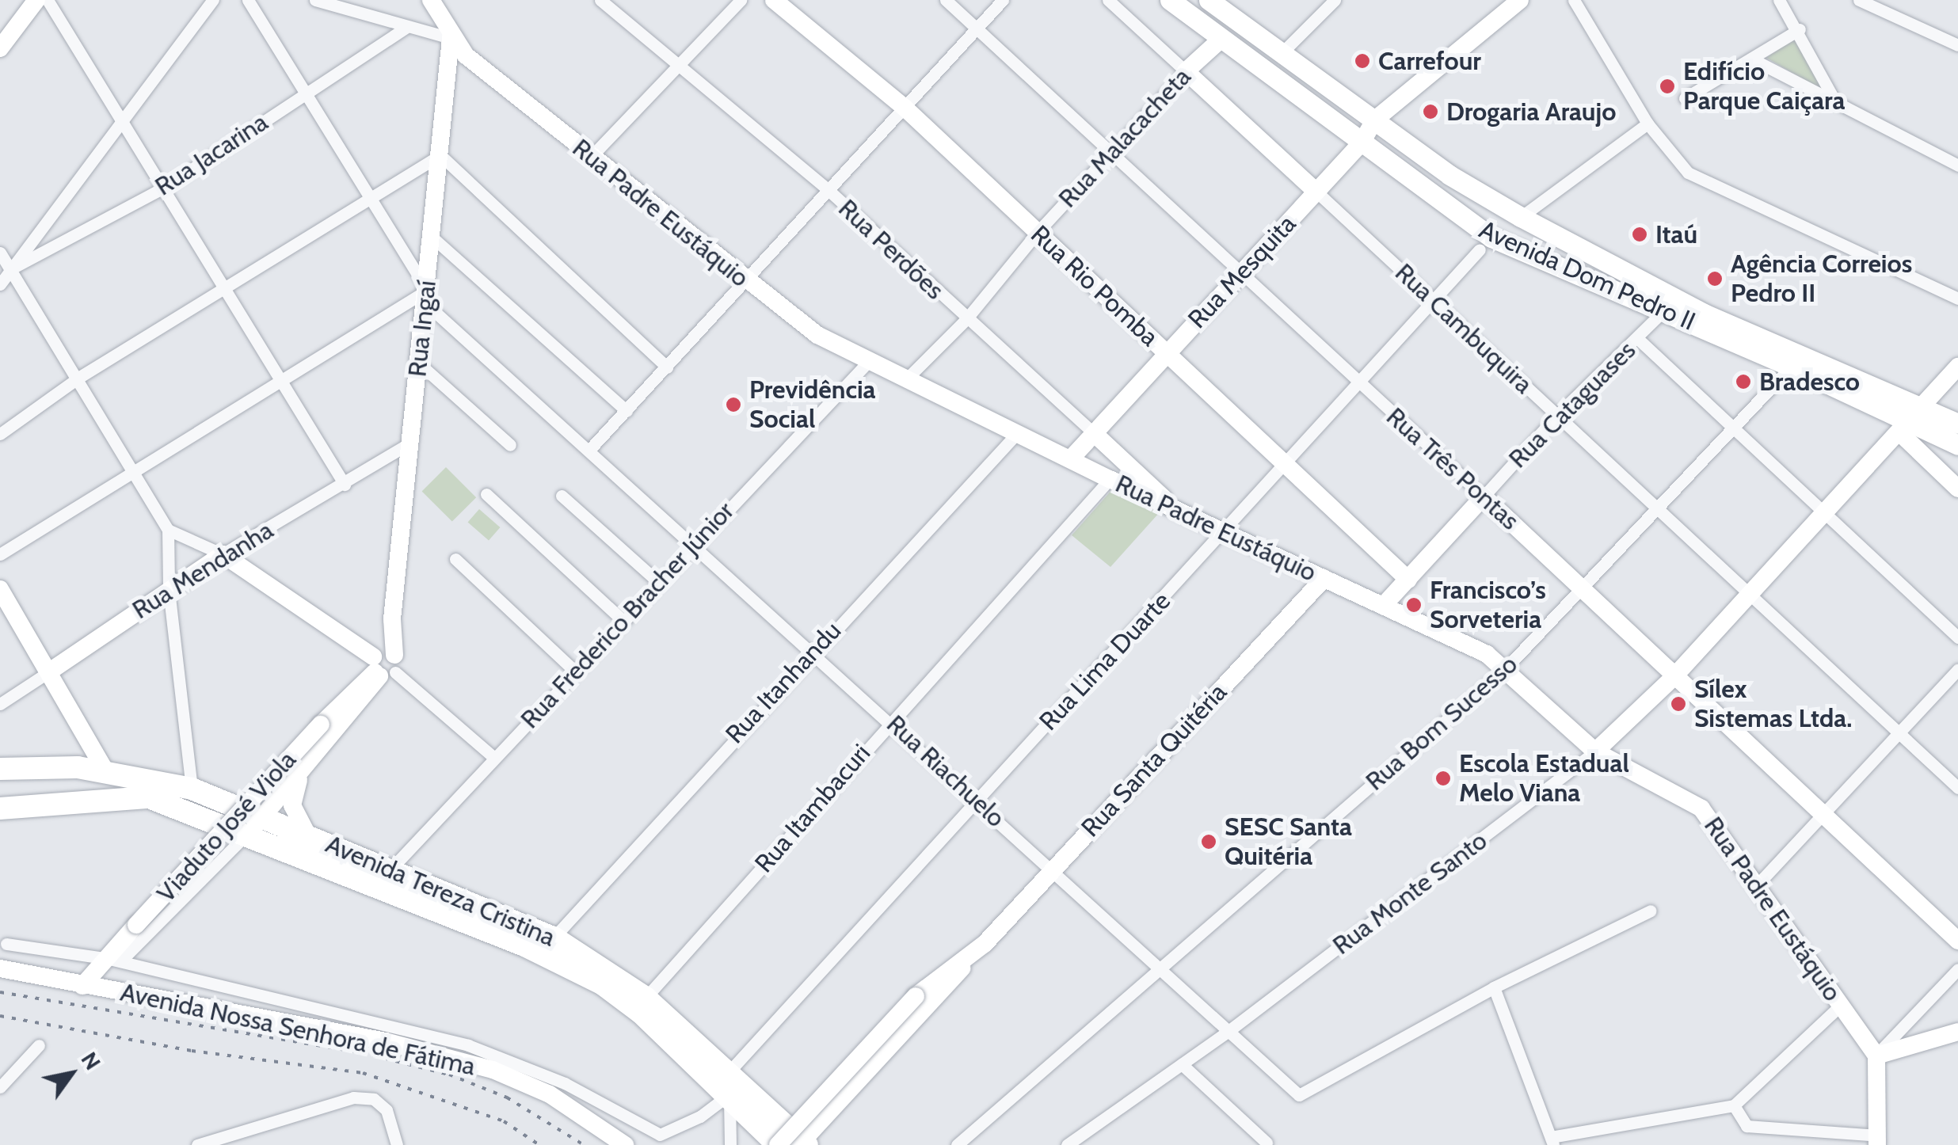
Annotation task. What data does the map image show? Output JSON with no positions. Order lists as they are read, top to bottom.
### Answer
{
  "streets": {
    "highway": ["Avenida Tereza Cristina"],
    "main road": ["Avenida Dom Pedro II"],
    "street": [
      "Rua Malacacheta",
      "Rua Jacarina",
      "Rua Padre Eustáquio",
      "Rua Perdões",
      "Rua Mesquita",
      "Rua Rio Pomba",
      "Rua Ingaí",
      "Rua Cambuquira",
      "Rua Cataguases",
      "Rua Três Pontas",
      "Rua Mendanha",
      "Rua Frederico Bracher Júnior",
      "Rua Lima Duarte",
      "Rua Itanhandu",
      "Rua Bom Sucesso",
      "Rua Santa Quitéria",
      "Rua Riachuelo",
      "Rua Itambacuri",
      "Viaduto José Viola",
      "Rua Monte Santo",
      "Avenida Nossa Senhora de Fátima"
    ]
  },
  "crossings": [
    ["Rua Malacacheta", "Rua Padre Eustáquio"],
    ["Rua Malacacheta", "Rua Perdões"],
    ["Rua Malacacheta", "Avenida Dom Pedro II"],
    ["Rua Malacacheta", "Rua Rio Pomba"],
    ["Rua Malacacheta", "Rua Cambuquira"],
    ["Rua Malacacheta", "Rua Três Pontas"],
    ["Rua Padre Eustáquio", "Rua Perdões"],
    ["Rua Padre Eustáquio", "Rua Mesquita"],
    ["Rua Padre Eustáquio", "Rua Ingaí"],
    ["Rua Padre Eustáquio", "Rua Cataguases"],
    ["Rua Padre Eustáquio", "Rua Frederico Bracher Júnior"],
    ["Rua Padre Eustáquio", "Rua Lima Duarte"],
    ["Rua Padre Eustáquio", "Rua Itanhandu"],
    ["Rua Padre Eustáquio", "Rua Bom Sucesso"],
    ["Rua Padre Eustáquio", "Rua Santa Quitéria"],
    ["Rua Padre Eustáquio", "Rua Itambacuri"],
    ["Rua Padre Eustáquio", "Rua Monte Santo"],
    ["Rua Perdões", "Rua Mesquita"],
    ["Rua Mesquita", "Avenida Dom Pedro II"],
    ["Rua Mesquita", "Rua Rio Pomba"],
    ["Rua Mesquita", "Rua Cambuquira"],
    ["Rua Mesquita", "Rua Três Pontas"],
    ["Avenida Dom Pedro II", "Rua Cataguases"],
    ["Avenida Dom Pedro II", "Rua Bom Sucesso"],
    ["Avenida Dom Pedro II", "Rua Monte Santo"],
    ["Rua Rio Pomba", "Rua Cataguases"],
    ["Rua Rio Pomba", "Rua Lima Duarte"],
    ["Rua Ingaí", "Rua Mendanha"],
    ["Rua Ingaí", "Viaduto José Viola"],
    ["Rua Cambuquira", "Rua Cataguases"],
    ["Rua Cambuquira", "Rua Lima Duarte"],
    ["Rua Cambuquira", "Rua Bom Sucesso"],
    ["Rua Cambuquira", "Rua Monte Santo"],
    ["Rua Cataguases", "Rua Três Pontas"],
    ["Rua Três Pontas", "Rua Lima Duarte"],
    ["Rua Três Pontas", "Rua Bom Sucesso"],
    ["Rua Três Pontas", "Rua Monte Santo"],
    ["Rua Frederico Bracher Júnior", "Rua Riachuelo"],
    ["Rua Frederico Bracher Júnior", "Avenida Tereza Cristina"],
    ["Rua Lima Duarte", "Rua Riachuelo"],
    ["Rua Lima Duarte", "Avenida Tereza Cristina"],
    ["Rua Itanhandu", "Rua Riachuelo"],
    ["Rua Itanhandu", "Avenida Tereza Cristina"],
    ["Rua Bom Sucesso", "Rua Riachuelo"],
    ["Rua Santa Quitéria", "Rua Riachuelo"],
    ["Rua Santa Quitéria", "Avenida Tereza Cristina"],
    ["Rua Riachuelo", "Rua Itambacuri"],
    ["Rua Riachuelo", "Rua Monte Santo"],
    ["Rua Itambacuri", "Avenida Tereza Cristina"],
    ["Viaduto José Viola", "Avenida Nossa Senhora de Fátima"]
  ],
  "places": [
    "Carrefour",
    "Edifício Parque Caiçara",
    "Drogaria Araujo",
    "Itaú",
    "Agência Correios Pedro II",
    "Bradesco",
    "Previdência Social",
    "Francisco’s Sorveteria",
    "Sílex Sistemas Ltda.",
    "Escola Estadual Melo Viana",
    "SESC Santa Quitéria"
  ],
  "north": "top right"
}
